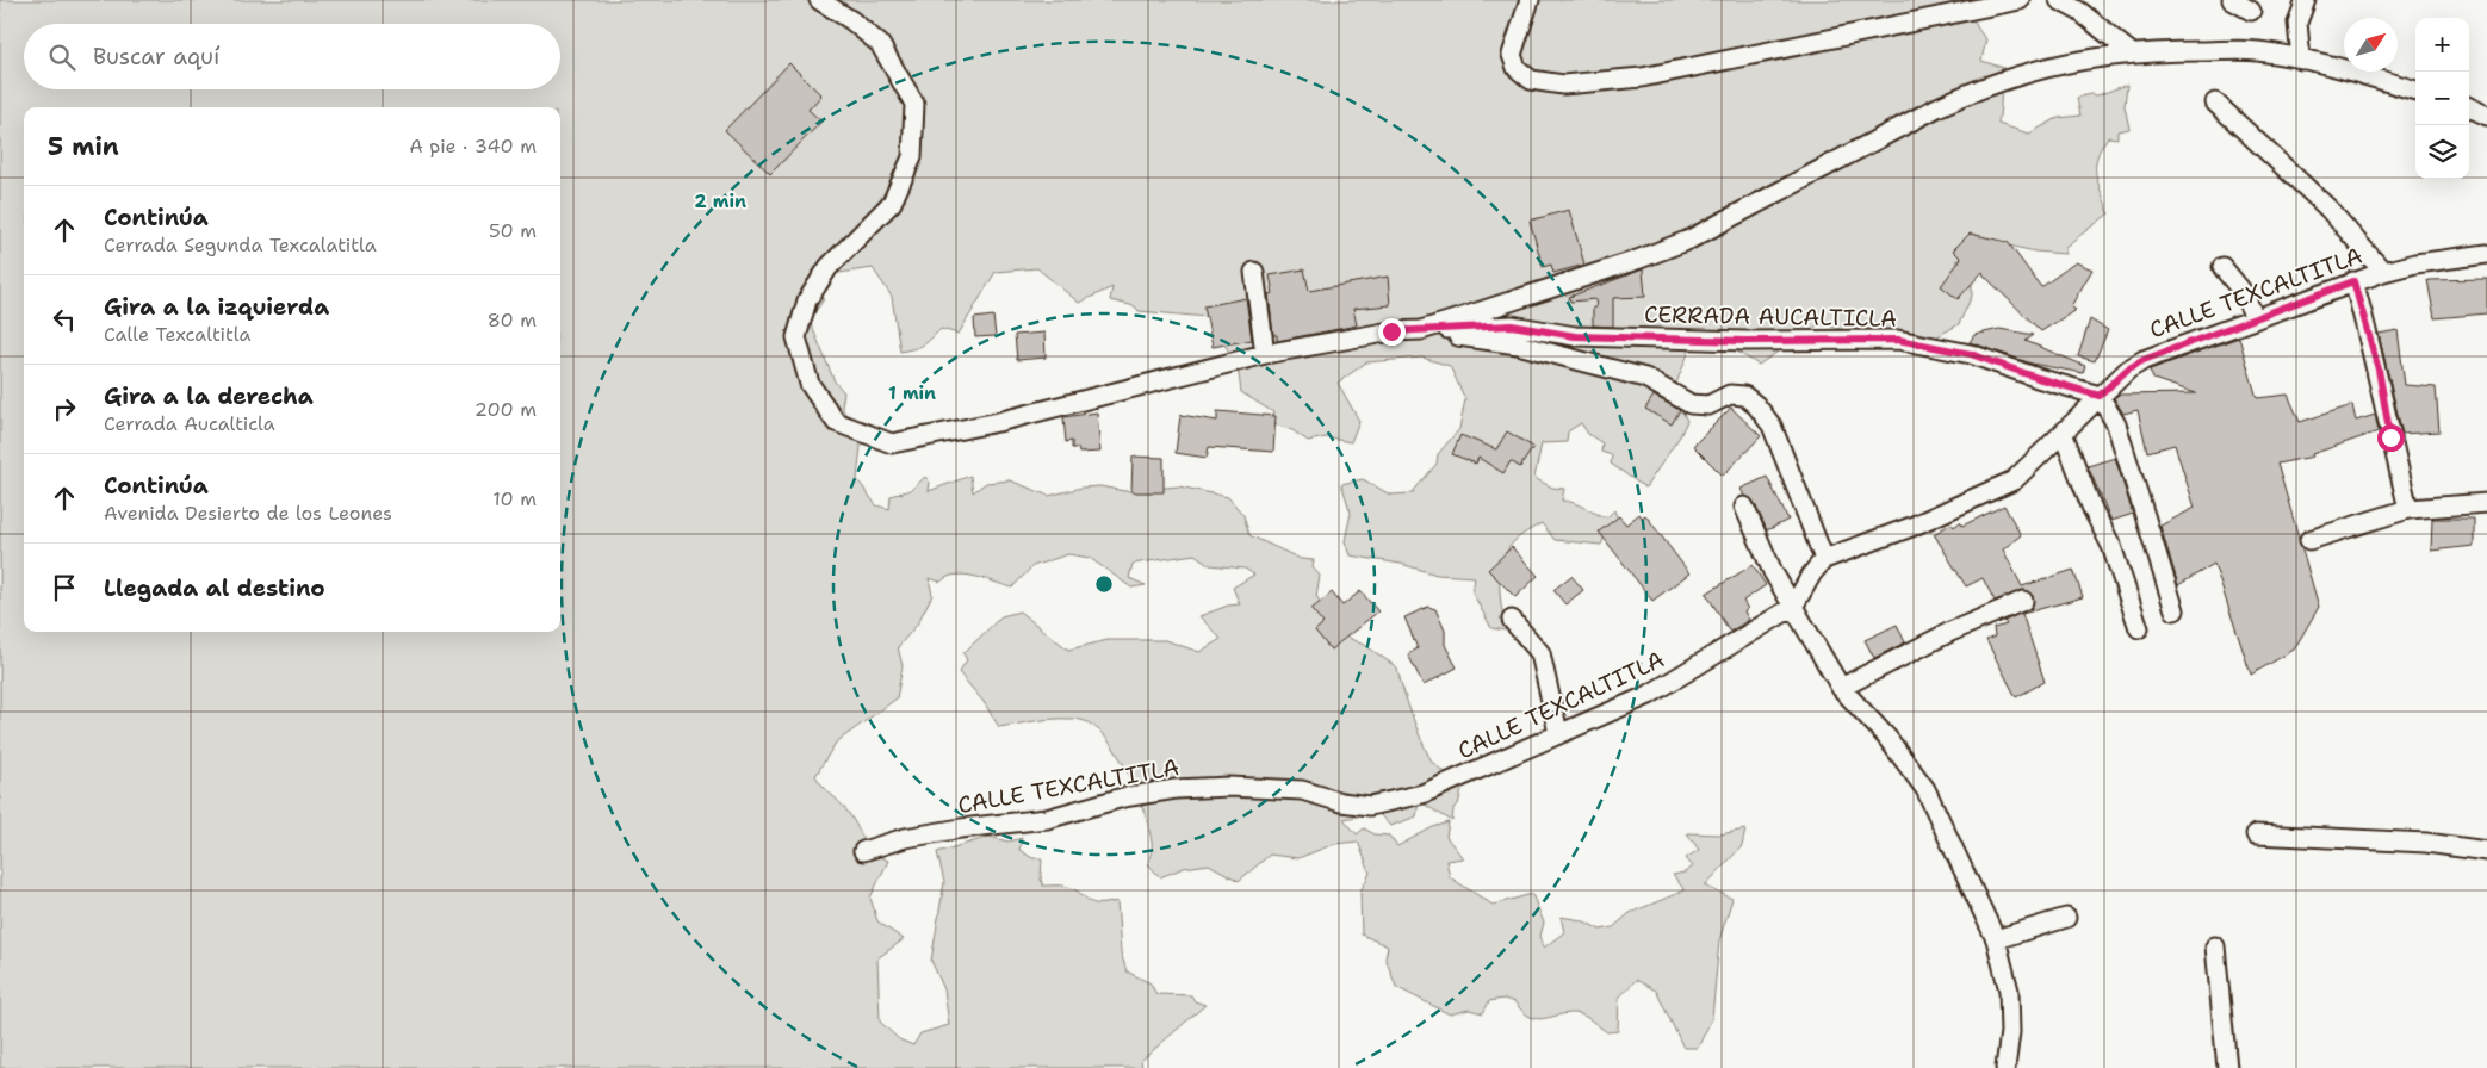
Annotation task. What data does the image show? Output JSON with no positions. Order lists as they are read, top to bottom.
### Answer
{
  "streets": {
    "street": ["CALLE TEXCALTITLA", "CERRADA AUCALTICLA"]
  },
  "crossings": [
    ["CALLE TEXCALTITLA", "CERRADA AUCALTICLA"]
  ],
  "north": "top right",
  "page": {
    "map_buttons": ["+", "−"],
    "search": "Buscar aquí",
    "heading": ["5 min", "A pie · 340 m"],
    "list": [
      ["Continúa", "Cerrada Segunda Texcalatitla", "50 m"],
      ["Gira a la izquierda", "Calle Texcaltitla", "80 m"],
      ["Gira a la derecha", "Cerrada Aucalticla", "200 m"],
      ["Continúa", "Avenida Desierto de los Leones", "10 m"],
      "Llegada al destino"
    ]
  },
  "rings": ["2 min", "1 min"]
}
